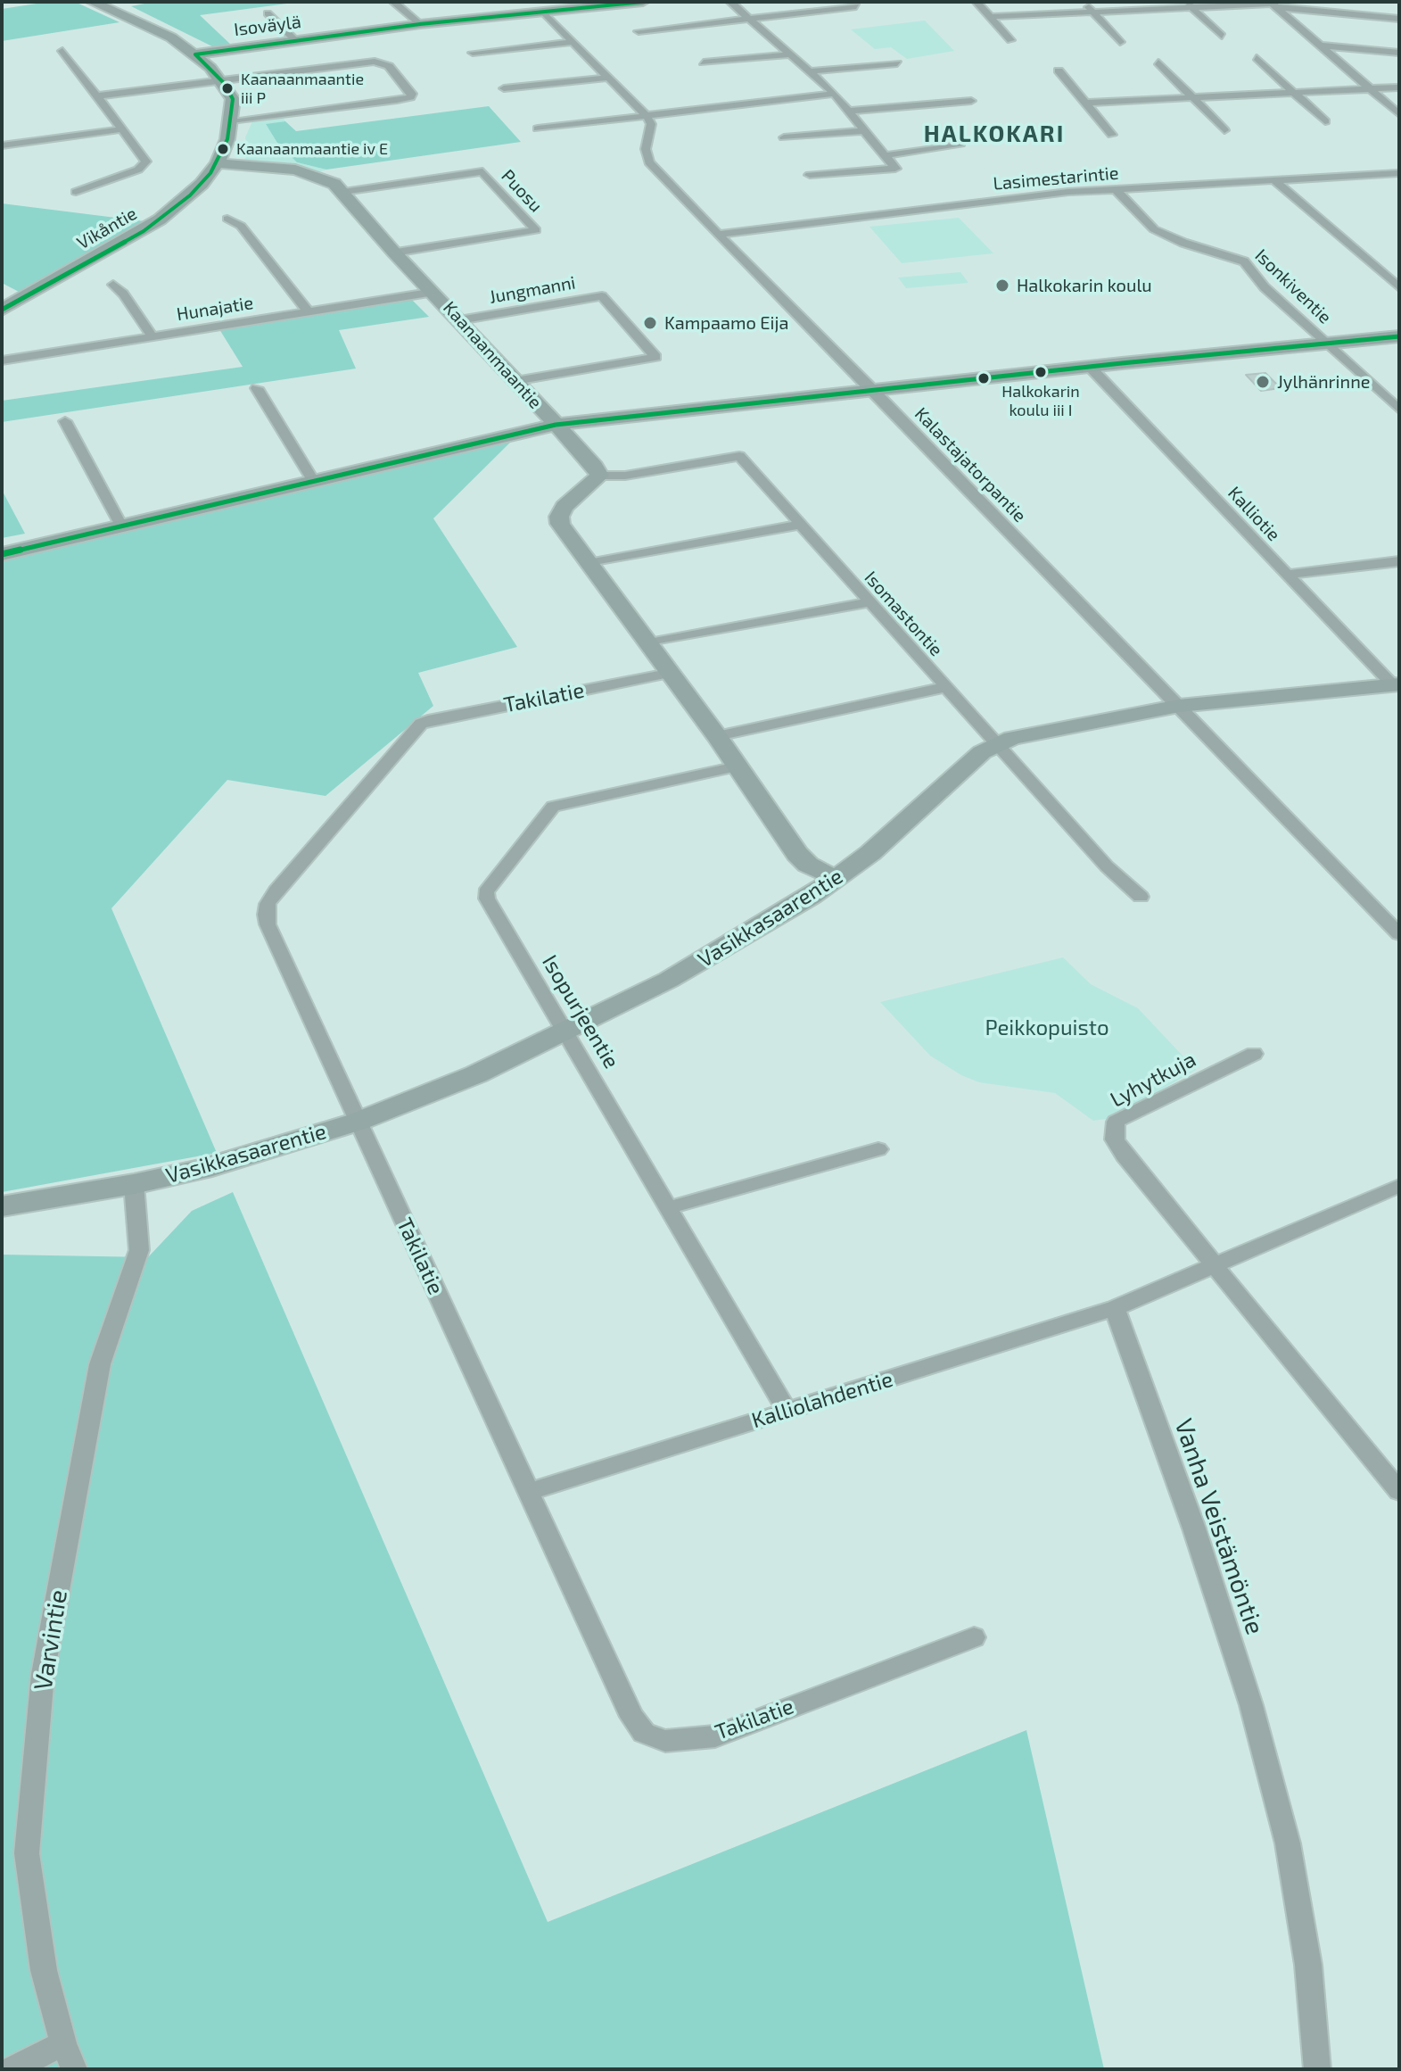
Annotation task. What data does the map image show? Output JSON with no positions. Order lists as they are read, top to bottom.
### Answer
{
  "streets": {
    "street": [
      "Isoväylä",
      "Lasimestarintie",
      "Puosu",
      "Vikåntie",
      "Isonkiventie",
      "Jungmanni",
      "Hunajatie",
      "Kaanaanmaantie",
      "Kalastajatorpantie",
      "Kalliotie",
      "Isomastontie",
      "Takilatie",
      "Vasikkasaarentie",
      "Isopurjeentie",
      "Lyhytkuja",
      "Kalliolahdentie",
      "Vanha Veistämöntie",
      "Varvintie"
    ]
  },
  "crossings": [
    ["Lasimestarintie", "Isonkiventie"],
    ["Lasimestarintie", "Kalastajatorpantie"],
    ["Puosu", "Kaanaanmaantie"],
    ["Vikåntie", "Kaanaanmaantie"],
    ["Jungmanni", "Kaanaanmaantie"],
    ["Hunajatie", "Kaanaanmaantie"],
    ["Kaanaanmaantie", "Isomastontie"],
    ["Kalastajatorpantie", "Vasikkasaarentie"],
    ["Kalliotie", "Vasikkasaarentie"],
    ["Isomastontie", "Vasikkasaarentie"],
    ["Takilatie", "Vasikkasaarentie"],
    ["Takilatie", "Kalliolahdentie"],
    ["Vasikkasaarentie", "Isopurjeentie"],
    ["Vasikkasaarentie", "Varvintie"],
    ["Isopurjeentie", "Kalliolahdentie"],
    ["Kalliolahdentie", "Vanha Veistämöntie"]
  ],
  "districts": ["HALKOKARI"],
  "parks": ["Peikkopuisto"],
  "places": [
    "Kaanaanmaantie iii P",
    "Kaanaanmaantie iv E",
    "Halkokarin koulu",
    "Kampaamo Eija",
    "Halkokarin koulu iii I",
    "Jylhänrinne"
  ]
}
